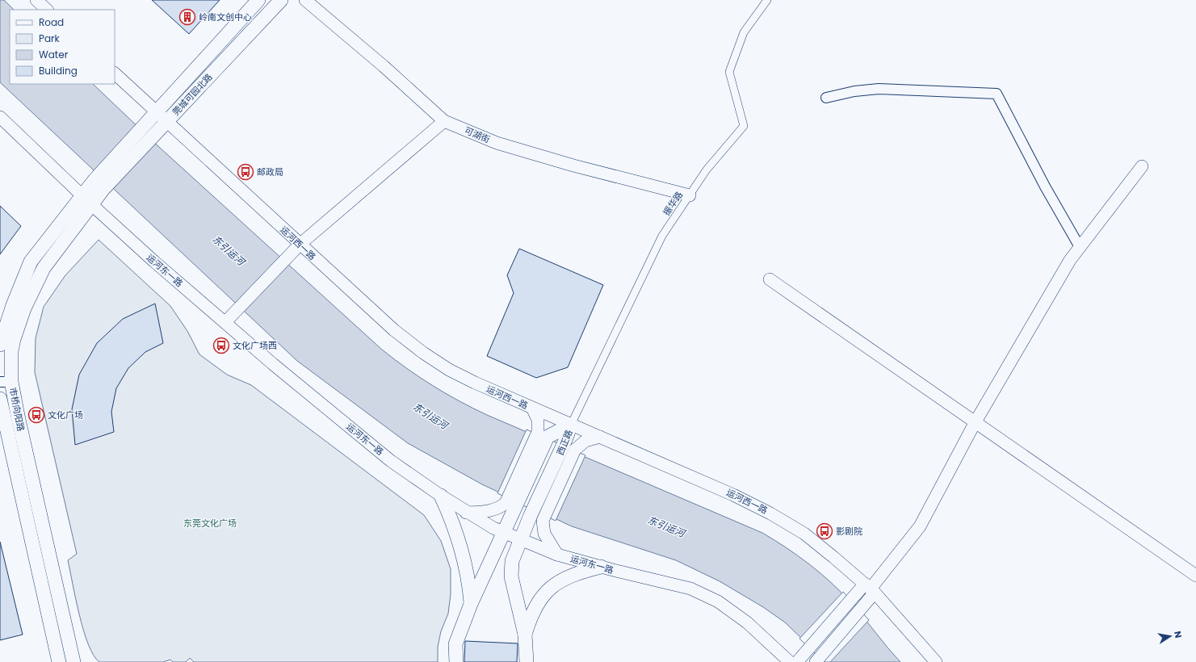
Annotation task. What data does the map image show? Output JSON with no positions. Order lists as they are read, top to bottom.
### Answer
{
  "streets": {
    "main road": ["莞城可园北路", "市桥向阳路", "西正路"],
    "street": [
      "可湖街",
      "振华路",
      "运河西一路",
      "运河东一路"
    ]
  },
  "crossings": [
    ["莞城可园北路", "运河西一路"],
    ["莞城可园北路", "市桥向阳路"],
    ["可湖街", "振华路"],
    ["振华路", "运河西一路"],
    ["振华路", "西正路"],
    ["运河西一路", "西正路"],
    ["运河东一路", "市桥向阳路"],
    ["运河东一路", "西正路"]
  ],
  "water": ["东引运河"],
  "parks": ["东莞文化广场"],
  "places": {
    "building": ["岭南文创中心"],
    "bus stop": [
      "邮政局",
      "文化广场西",
      "文化广场",
      "影剧院"
    ]
  },
  "legend": [
    "Road",
    "Park",
    "Water",
    "Building"
  ],
  "north": "right"
}
